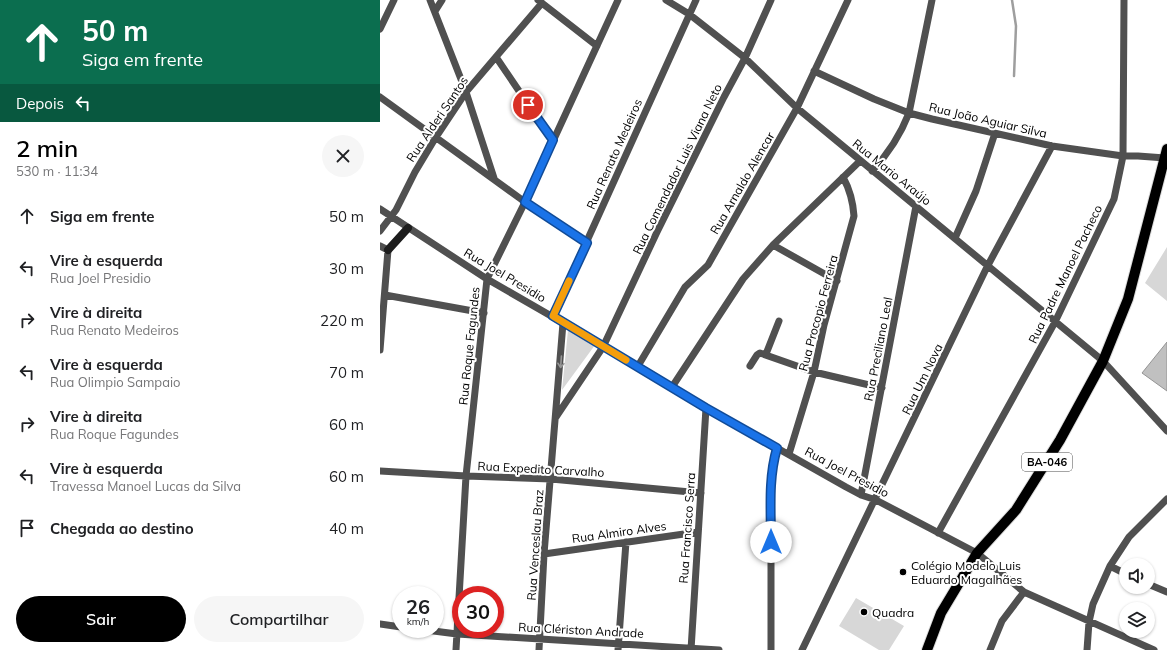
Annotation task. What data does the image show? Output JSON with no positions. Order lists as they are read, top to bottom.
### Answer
{
  "streets": {
    "main road": ["BA-046"],
    "street": [
      "Rua Alderi Santos",
      "Rua João Aguiar Silva",
      "Rua Renato Medeiros",
      "Rua Comendador Luis Viana Neto",
      "Rua Mario Araújo",
      "Rua Arnaldo Alencar",
      "Rua Padre Manoel Pacheco",
      "Rua Joel Presidio",
      "Rua Procopio Ferreira",
      "Rua Roque Fagundes",
      "Rua Preciliano Leal",
      "Rua Um Nova",
      "Rua Expedito Carvalho",
      "Rua Francisco Serra",
      "Rua Almiro Alves",
      "Rua Venceslau Braz",
      "Rua Clériston Andrade"
    ]
  },
  "crossings": [
    ["Rua Alderi Santos", "Rua Joel Presidio"],
    ["Rua João Aguiar Silva", "Rua Arnaldo Alencar"],
    ["Rua João Aguiar Silva", "Rua Padre Manoel Pacheco"],
    ["Rua João Aguiar Silva", "Rua Um Nova"],
    ["Rua João Aguiar Silva", "BA-046"],
    ["Rua Renato Medeiros", "Rua Mario Araújo"],
    ["Rua Renato Medeiros", "Rua Joel Presidio"],
    ["Rua Comendador Luis Viana Neto", "Rua Mario Araújo"],
    ["Rua Comendador Luis Viana Neto", "Rua Joel Presidio"],
    ["Rua Comendador Luis Viana Neto", "Rua Venceslau Braz"],
    ["Rua Mario Araújo", "Rua Arnaldo Alencar"],
    ["Rua Mario Araújo", "Rua Padre Manoel Pacheco"],
    ["Rua Mario Araújo", "Rua Preciliano Leal"],
    ["Rua Mario Araújo", "Rua Um Nova"],
    ["Rua Mario Araújo", "BA-046"],
    ["Rua Arnaldo Alencar", "Rua Joel Presidio"],
    ["Rua Padre Manoel Pacheco", "Rua Joel Presidio"],
    ["Rua Joel Presidio", "Rua Procopio Ferreira"],
    ["Rua Joel Presidio", "Rua Roque Fagundes"],
    ["Rua Joel Presidio", "Rua Preciliano Leal"],
    ["Rua Joel Presidio", "Rua Um Nova"],
    ["Rua Joel Presidio", "BA-046"],
    ["Rua Joel Presidio", "Rua Francisco Serra"],
    ["Rua Joel Presidio", "Rua Venceslau Braz"],
    ["Rua Roque Fagundes", "Rua Expedito Carvalho"],
    ["Rua Expedito Carvalho", "Rua Francisco Serra"],
    ["Rua Expedito Carvalho", "Rua Venceslau Braz"],
    ["Rua Francisco Serra", "Rua Almiro Alves"],
    ["Rua Francisco Serra", "Rua Clériston Andrade"],
    ["Rua Almiro Alves", "Rua Venceslau Braz"],
    ["Rua Venceslau Braz", "Rua Clériston Andrade"]
  ],
  "places": ["Colégio Modelo Luis Eduardo Magalhães", "Quadra"],
  "page": {
    "turn": ["50 m", "Siga em frente"],
    "then": "Depois",
    "heading": ["2 min", "530 m · 11:34"],
    "list": [
      {
        "name": "Siga em frente",
        "value": "50 m"
      },
      {
        "name": "Vire à esquerda",
        "note": "Rua Joel Presidio",
        "value": "30 m"
      },
      {
        "name": "Vire à direita",
        "note": "Rua Renato Medeiros",
        "value": "220 m"
      },
      {
        "name": "Vire à esquerda",
        "note": "Rua Olimpio Sampaio",
        "value": "70 m"
      },
      {
        "name": "Vire à direita",
        "note": "Rua Roque Fagundes",
        "value": "60 m"
      },
      {
        "name": "Vire à esquerda",
        "note": "Travessa Manoel Lucas da Silva",
        "value": "60 m"
      },
      {
        "name": "Chegada ao destino",
        "value": "40 m"
      }
    ],
    "speed": "26 km/h",
    "limit": "30",
    "buttons": ["Sair", "Compartilhar"]
  }
}
